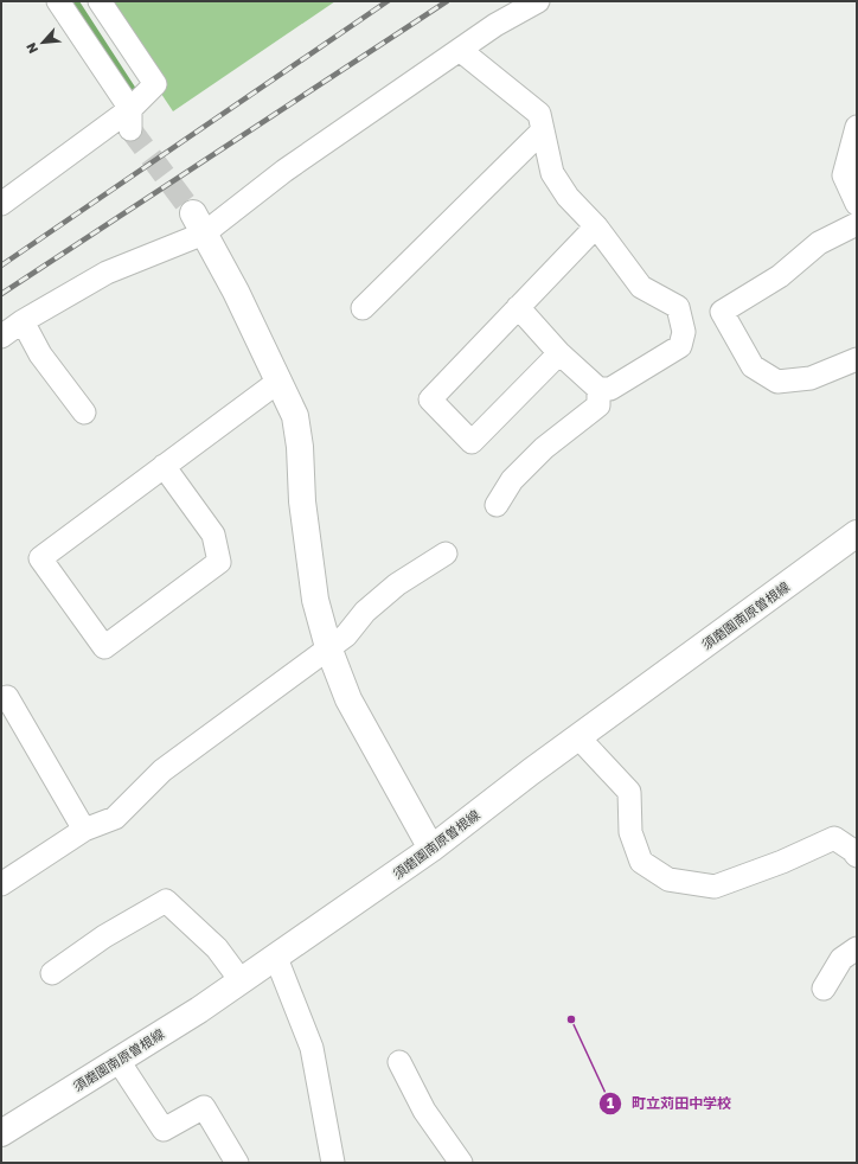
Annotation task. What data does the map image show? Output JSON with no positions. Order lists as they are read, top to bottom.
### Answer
{
  "streets": {
    "main road": ["須磨園南原曽根線"]
  },
  "places": ["町立苅田中学校"],
  "north": "bottom left"
}
